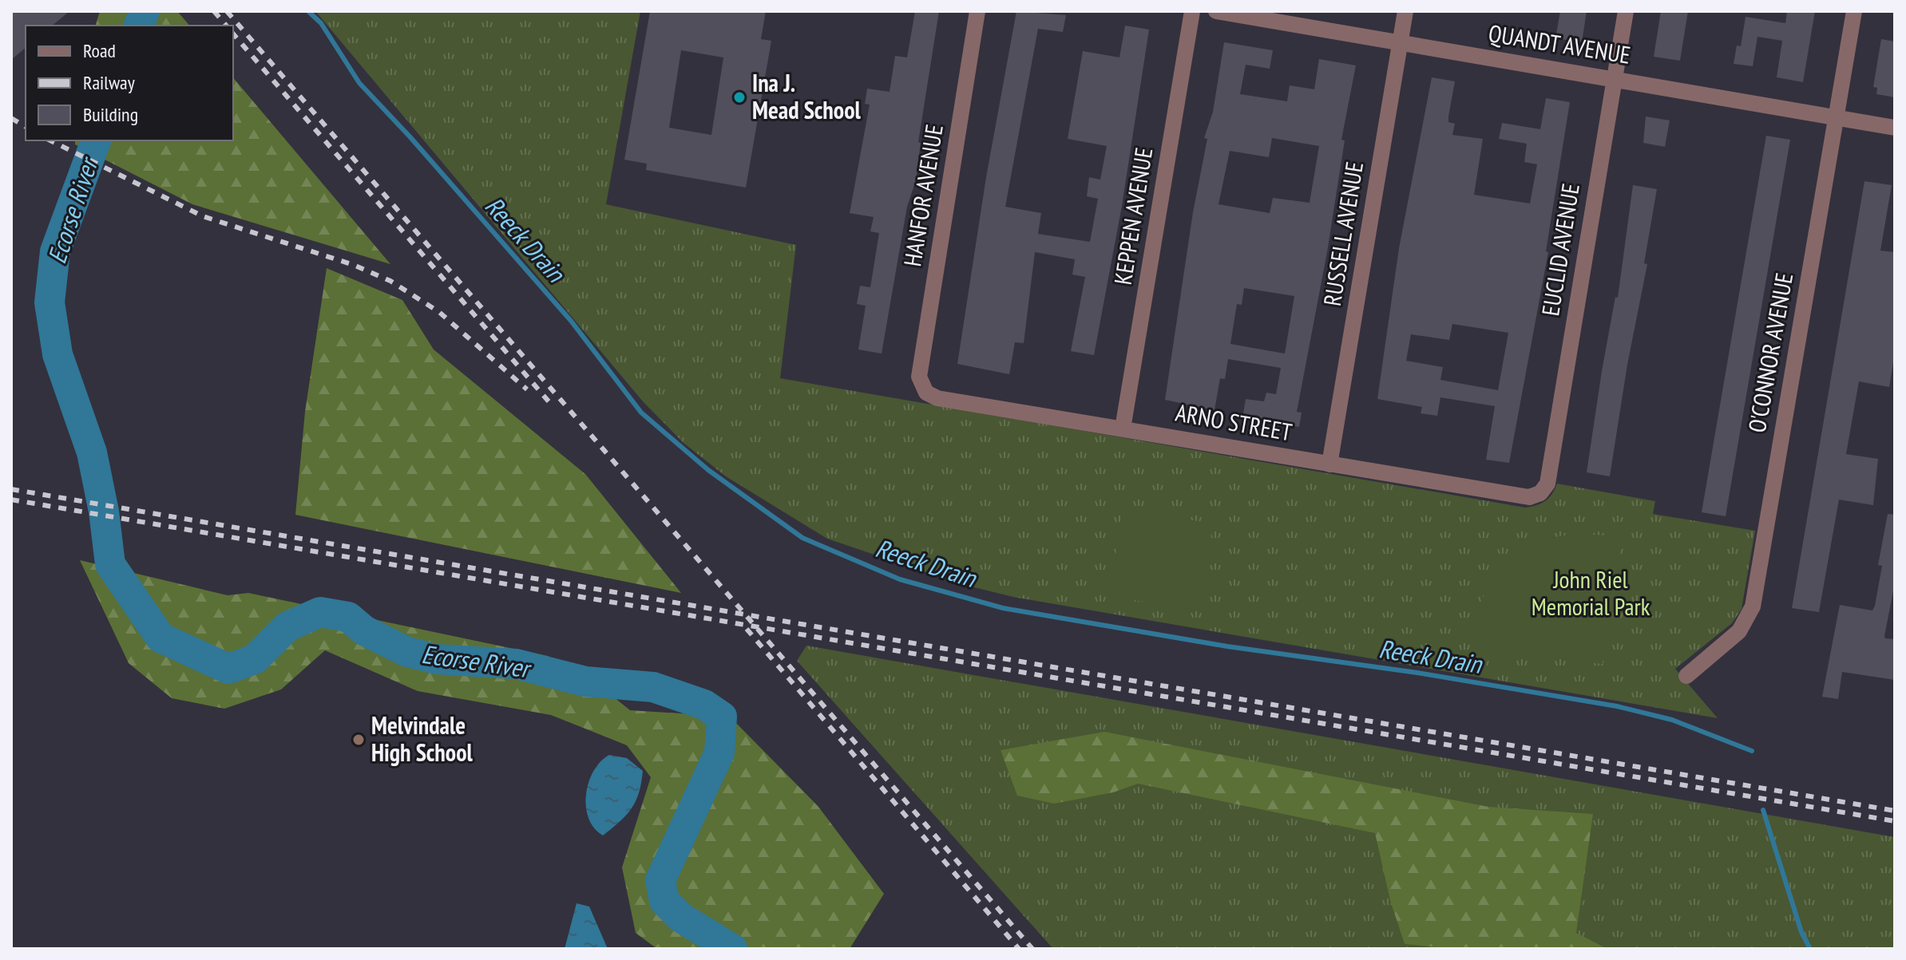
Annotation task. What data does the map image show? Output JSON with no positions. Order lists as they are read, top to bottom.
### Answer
{
  "streets": {
    "street": [
      "QUANDT AVENUE",
      "HANFOR AVENUE",
      "KEPPEN AVENUE",
      "RUSSELL AVENUE",
      "EUCLID AVENUE",
      "O'CONNOR AVENUE",
      "ARNO STREET"
    ]
  },
  "crossings": [
    ["QUANDT AVENUE", "RUSSELL AVENUE"],
    ["QUANDT AVENUE", "EUCLID AVENUE"],
    ["QUANDT AVENUE", "O'CONNOR AVENUE"],
    ["HANFOR AVENUE", "ARNO STREET"],
    ["KEPPEN AVENUE", "ARNO STREET"],
    ["RUSSELL AVENUE", "ARNO STREET"],
    ["EUCLID AVENUE", "ARNO STREET"]
  ],
  "water": ["Ecorse River", "Reeck Drain"],
  "parks": ["John Riel Memorial Park"],
  "places": ["Ina J. Mead School", "Melvindale High School"],
  "legend": ["Road", "Railway", "Building"]
}
